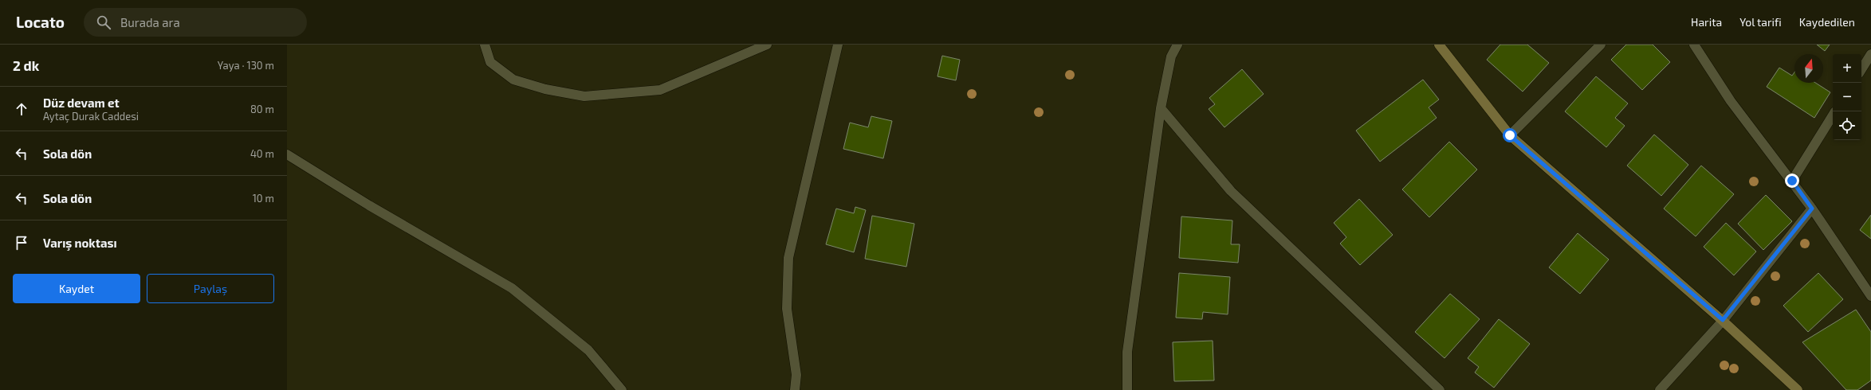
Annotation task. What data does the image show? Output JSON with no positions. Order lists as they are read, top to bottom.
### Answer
{
  "north": "top",
  "page": {
    "header": "Locato",
    "search": "Burada ara",
    "nav": ["Harita", "Yol tarifi", "Kaydedilen"],
    "heading": ["2 dk", "Yaya · 130 m"],
    "map_buttons": ["+", "−"],
    "list": [
      ["Düz devam et", "Aytaç Durak Caddesi", "80 m"],
      ["Sola dön", "40 m"],
      ["Sola dön", "10 m"],
      "Varış noktası"
    ],
    "buttons": ["Kaydet", "Paylaş"]
  }
}
